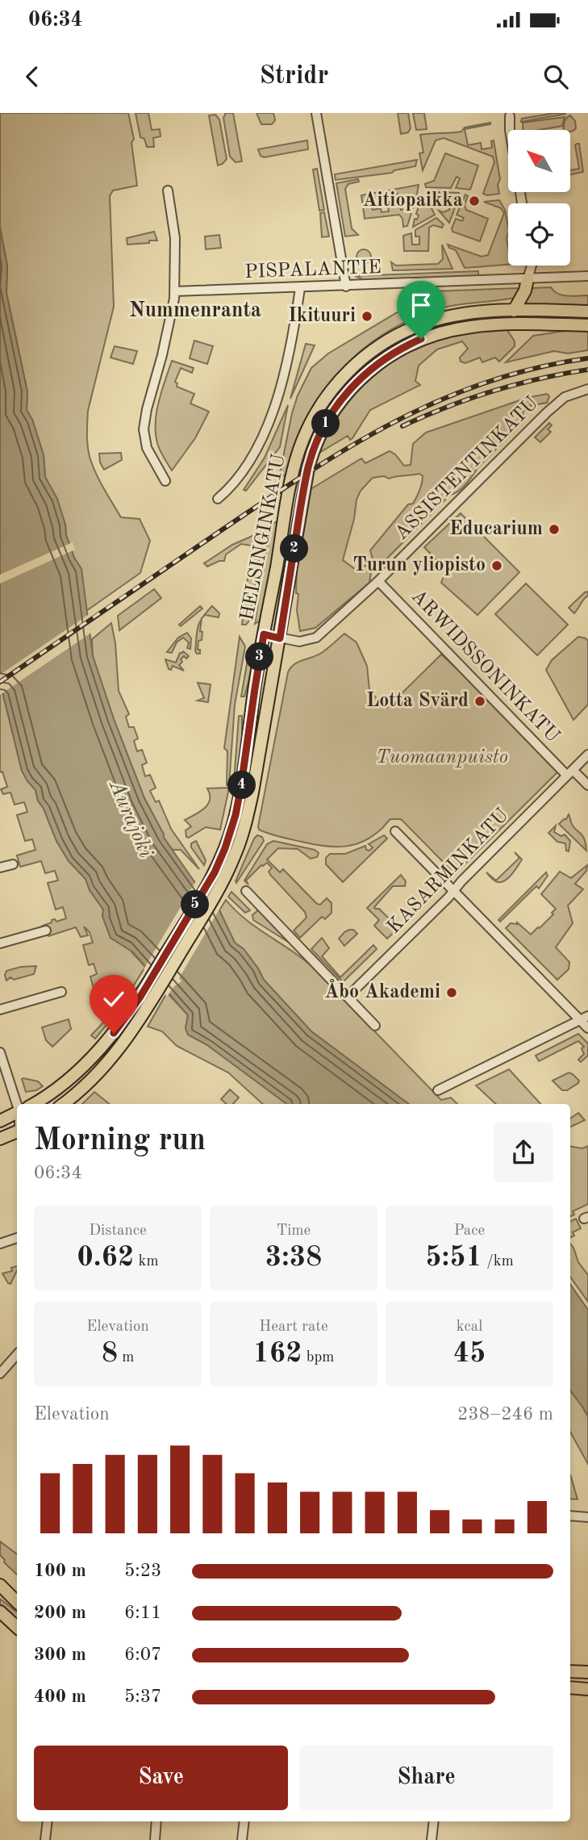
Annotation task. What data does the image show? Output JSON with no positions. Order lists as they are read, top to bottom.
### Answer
{
  "streets": {
    "main road": ["HELSINGINKATU"],
    "street": [
      "PISPALANTIE",
      "ASSISTENTINKATU",
      "ARWIDSSONINKATU",
      "KASARMINKATU"
    ]
  },
  "crossings": [
    ["ASSISTENTINKATU", "HELSINGINKATU"],
    ["ASSISTENTINKATU", "ARWIDSSONINKATU"],
    ["ARWIDSSONINKATU", "KASARMINKATU"]
  ],
  "districts": ["Nummenranta"],
  "water": ["Aurajoki"],
  "parks": ["Tuomaanpuisto"],
  "places": [
    "Aitiopaikka",
    "Ikituuri",
    "Educarium",
    "Turun yliopisto",
    "Lotta Svärd",
    "Åbo Akademi"
  ],
  "north": "top left",
  "page": {
    "status": "06:34",
    "header": "Stridr",
    "pins": [
      "1",
      "2",
      "3",
      "4",
      "5"
    ],
    "heading": ["Morning run", "06:34"],
    "stats": [
      ["Distance", "0.62 km"],
      ["Time", "3:38"],
      ["Pace", "5:51 /km"],
      ["Elevation", "8 m"],
      ["Heart rate", "162 bpm"],
      ["kcal", "45"]
    ],
    "chart": ["Elevation", "238–246 m"],
    "list": [
      {
        "name": "100 m",
        "note": "5:23"
      },
      {
        "name": "200 m",
        "note": "6:11"
      },
      {
        "name": "300 m",
        "note": "6:07"
      },
      {
        "name": "400 m",
        "note": "5:37"
      }
    ],
    "buttons": ["Save", "Share"]
  }
}
